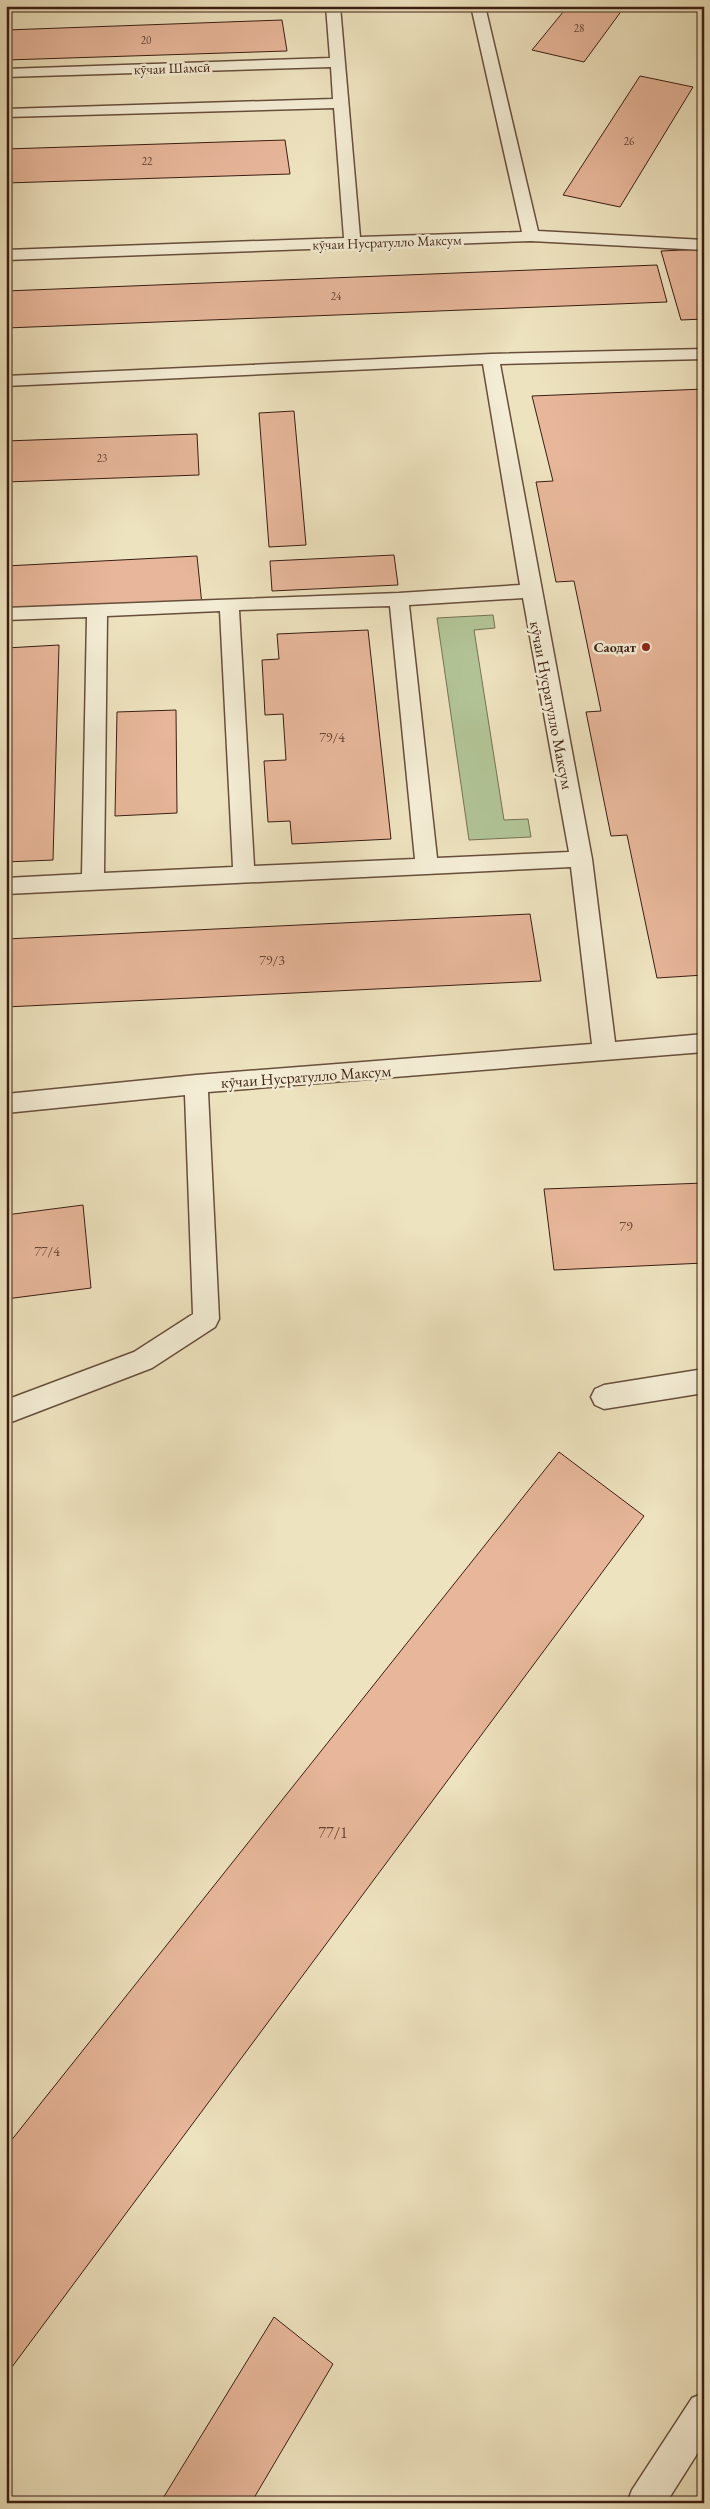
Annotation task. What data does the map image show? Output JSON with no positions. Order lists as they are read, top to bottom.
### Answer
{
  "streets": {
    "lane": ["кӯчаи Шамсӣ", "кӯчаи Нусратулло Максум"]
  },
  "places": ["Саодат"],
  "house_numbers": [
    "28",
    "20",
    "26",
    "22",
    "24",
    "23",
    "79/4",
    "79/3",
    "79",
    "77/4",
    "77/1"
  ]
}
